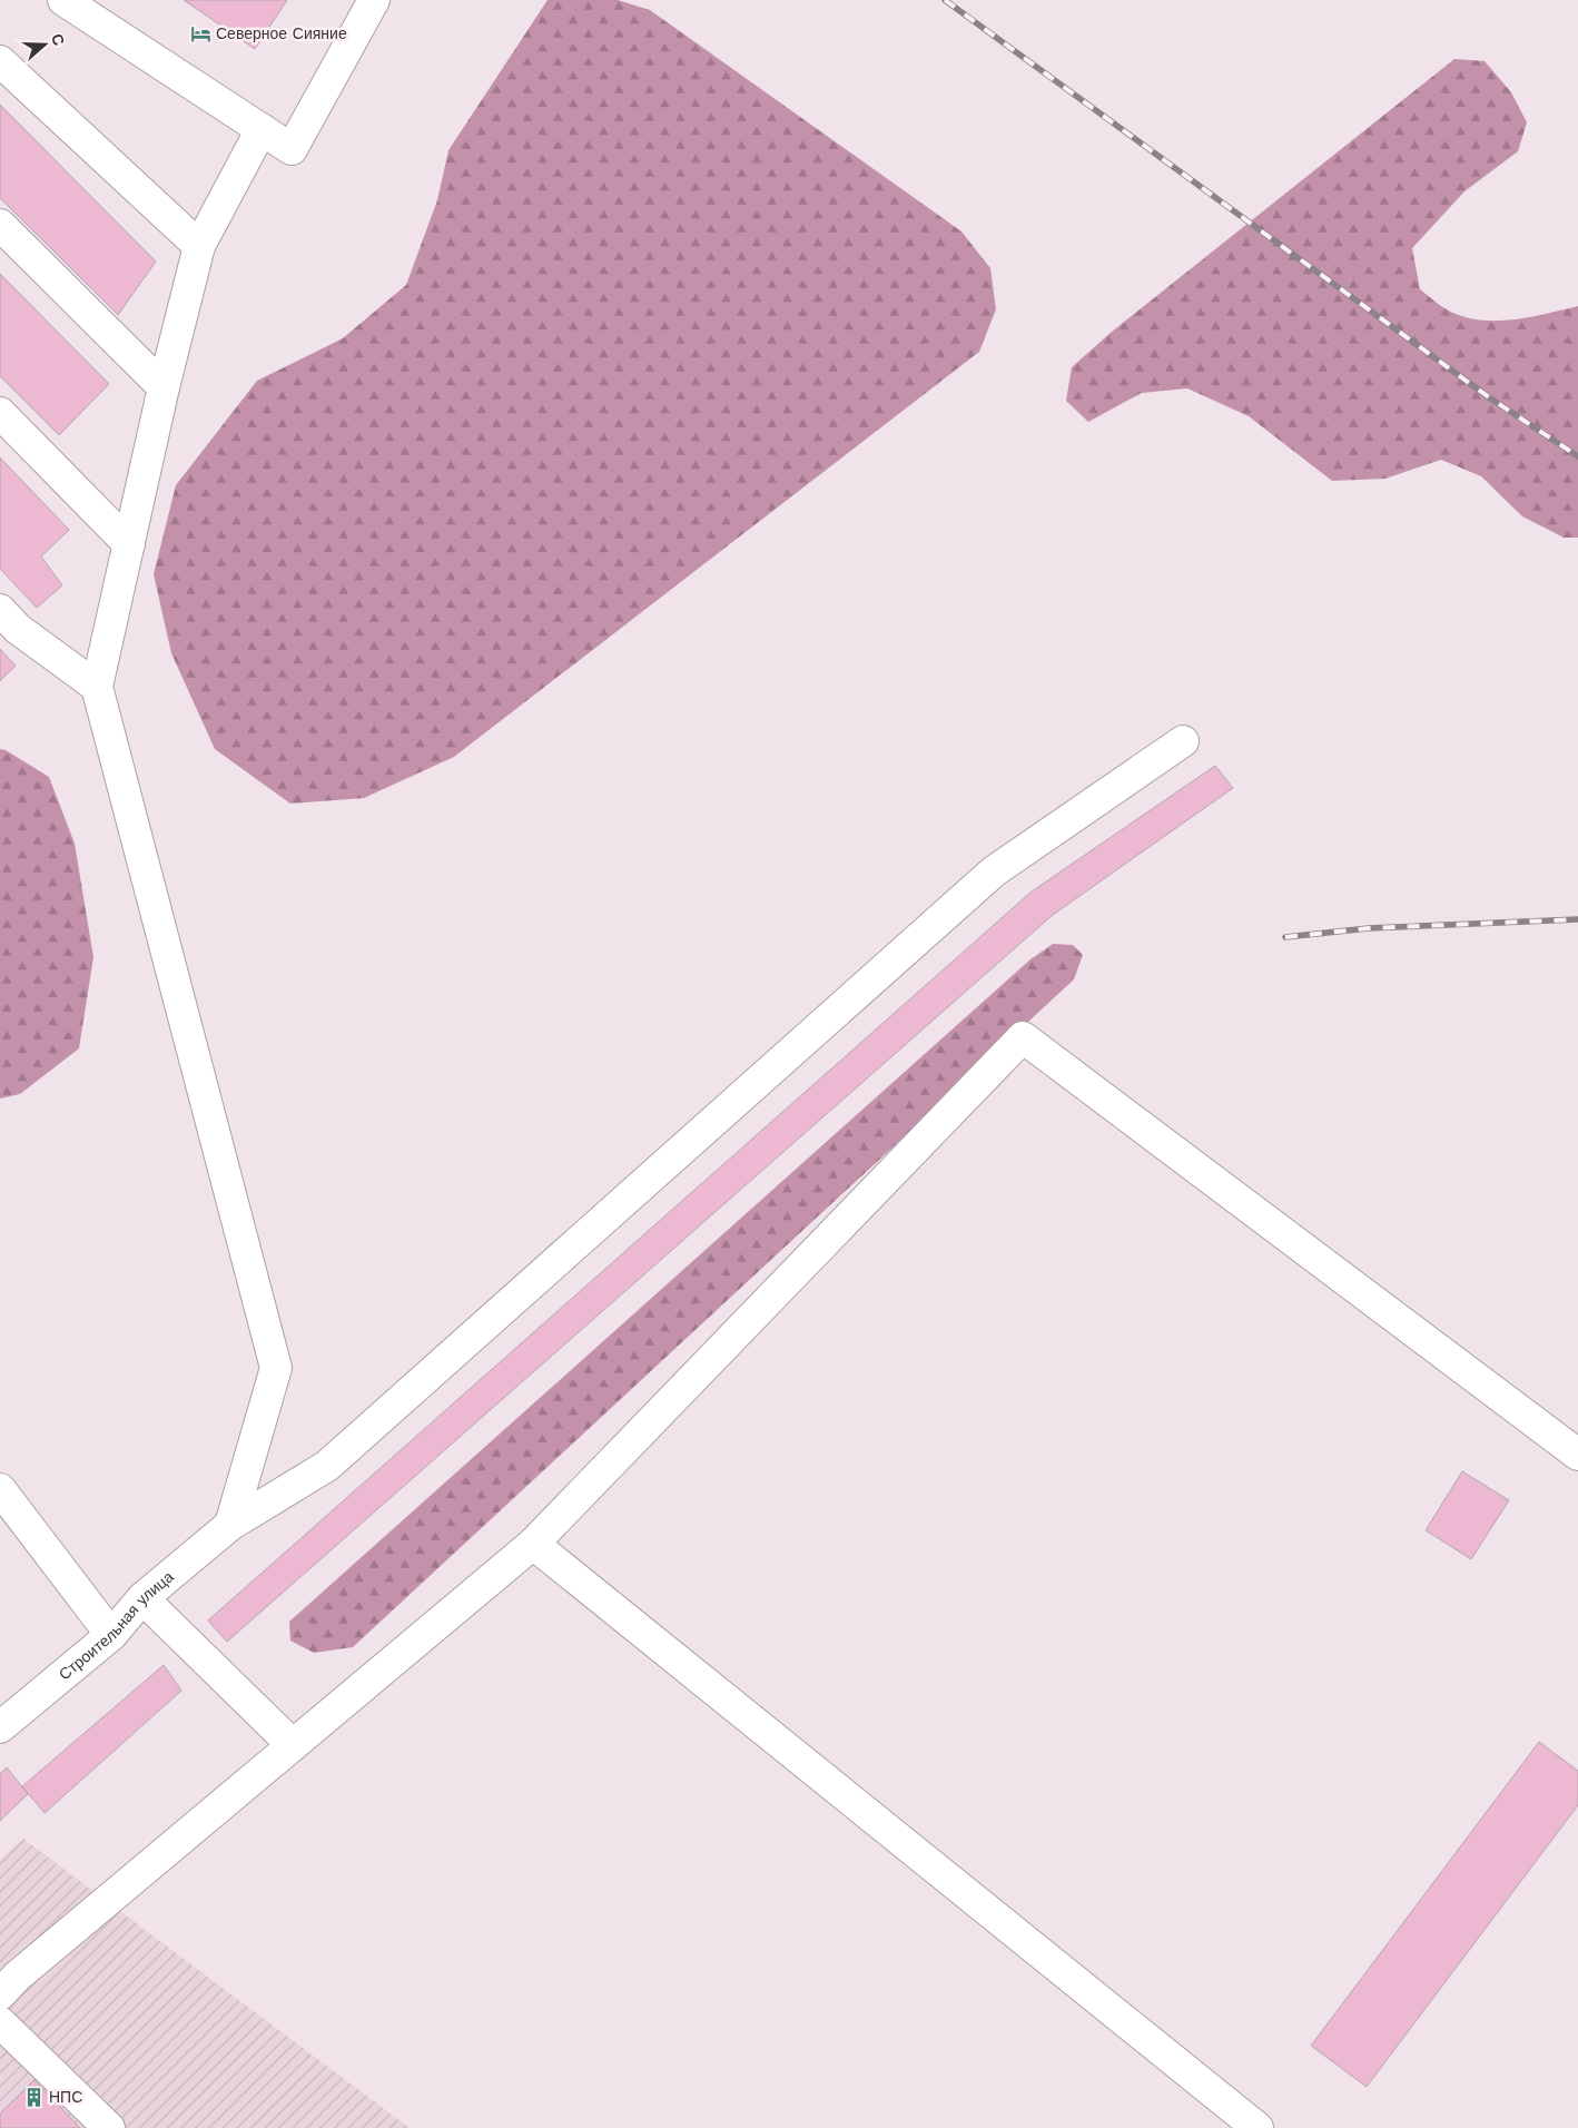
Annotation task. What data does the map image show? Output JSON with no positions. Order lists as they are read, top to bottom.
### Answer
{
  "streets": {
    "street": ["Строительная улица"]
  },
  "places": {
    "hotel": ["Северное Сияние"],
    "building": ["НПС"]
  },
  "north": "right"
}
